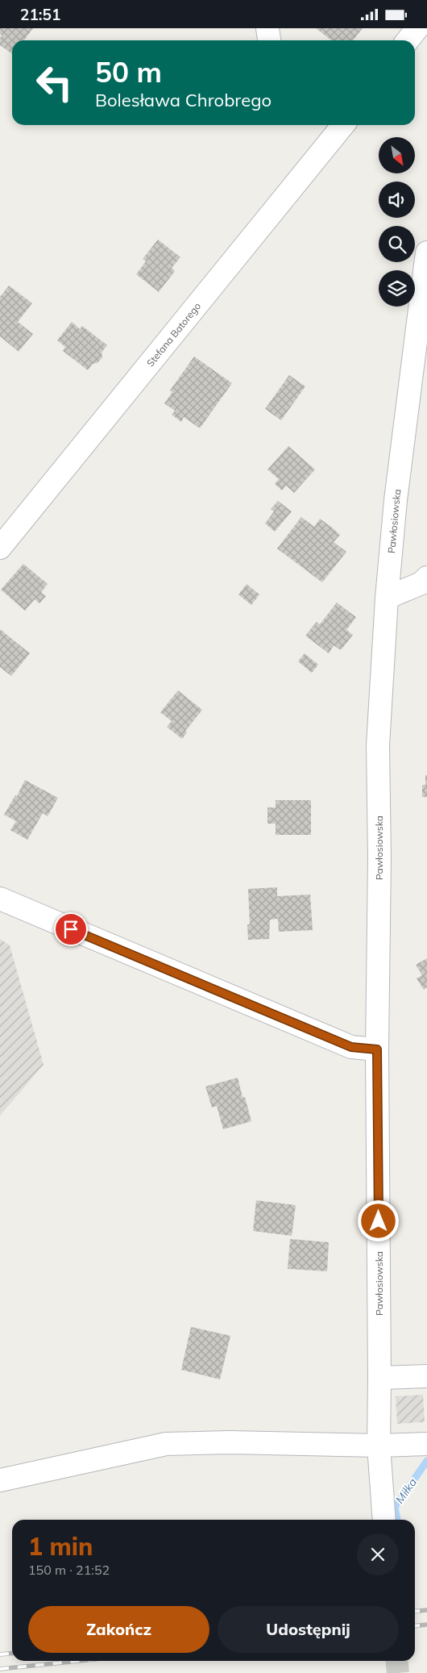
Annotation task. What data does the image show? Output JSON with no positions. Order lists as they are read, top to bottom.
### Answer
{
  "streets": {
    "street": ["Stefana Batorego", "Pawłosiowska"]
  },
  "water": ["Miłka"],
  "north": "bottom right",
  "page": {
    "status": "21:51",
    "turn": ["50 m", "Bolesława Chrobrego"],
    "heading": ["1 min", "150 m · 21:52"],
    "buttons": ["Zakończ", "Udostępnij"]
  }
}
